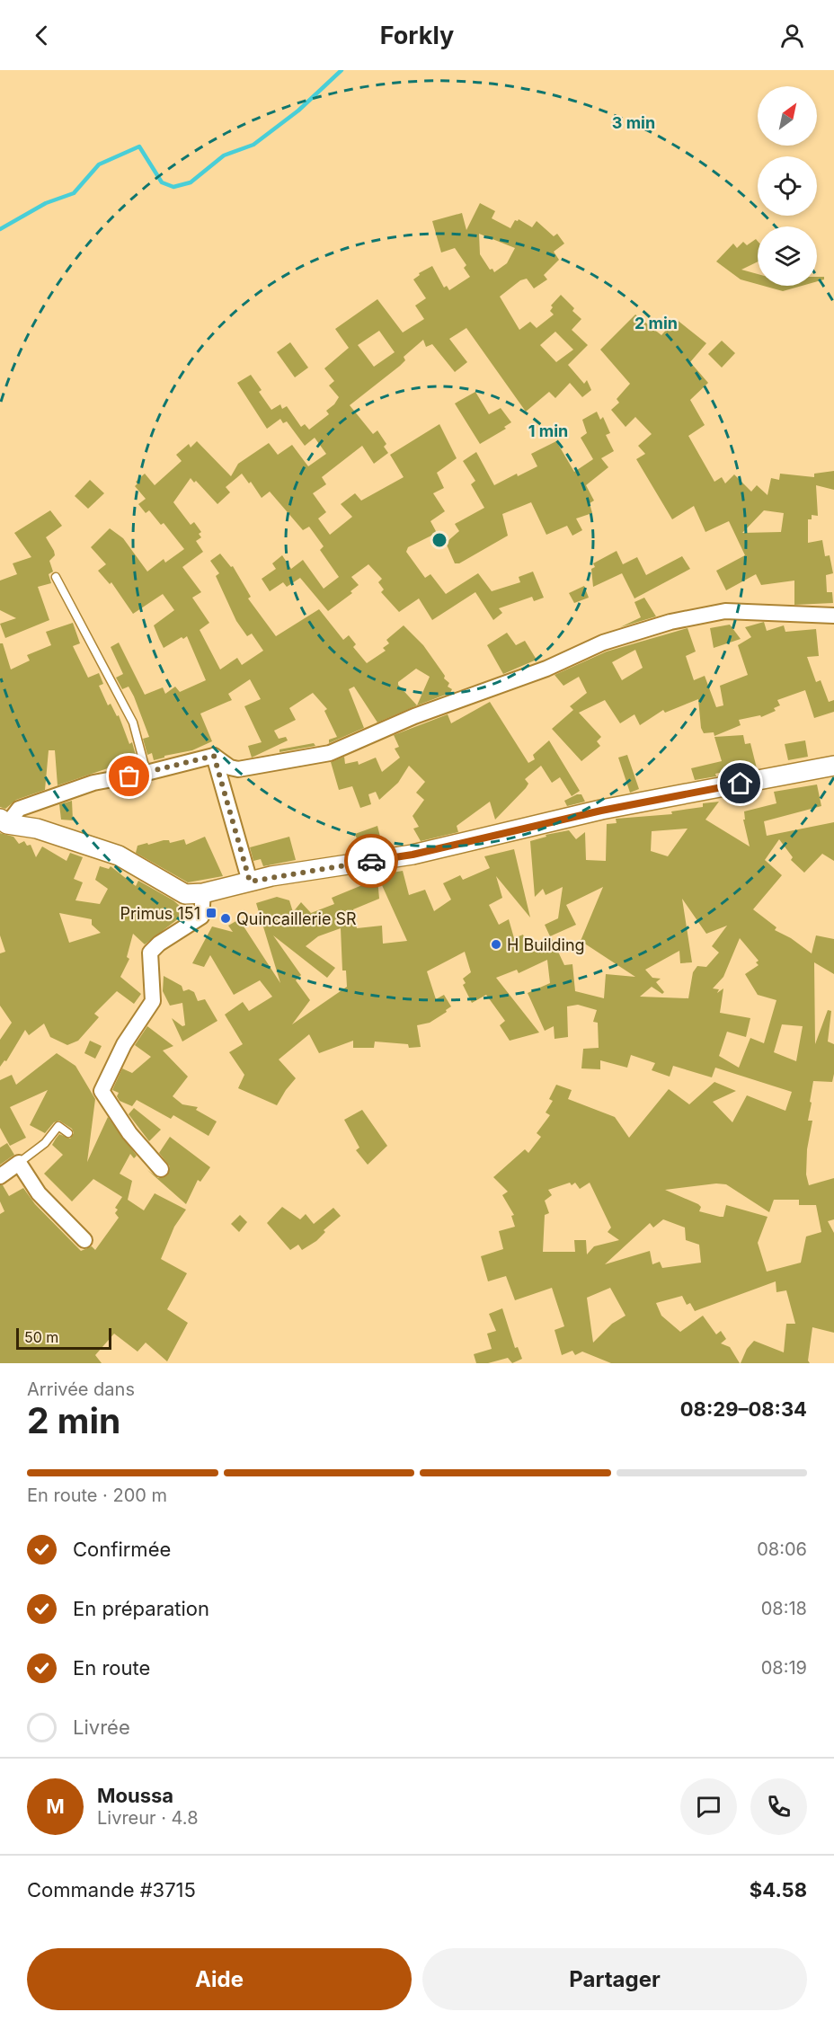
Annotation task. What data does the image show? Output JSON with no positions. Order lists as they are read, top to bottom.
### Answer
{
  "places": {
    "transit": ["Primus 151"],
    "other": ["Quincaillerie SR", "H Building"]
  },
  "scale_bar": "50 m",
  "north": "top right",
  "page": {
    "header": "Forkly",
    "scale": "50 m",
    "heading": ["2 min", "Arrivée dans", "08:29–08:34"],
    "panel": [
      "Moussa",
      "Livreur · 4.8",
      "Commande #3715",
      "$4.58"
    ],
    "bar": "En route · 200 m",
    "list": [
      ["Confirmée", "08:06"],
      ["En préparation", "08:18"],
      ["En route", "08:19"],
      "Livrée"
    ],
    "round": "M",
    "buttons": ["Aide", "Partager"]
  },
  "rings": ["3 min", "2 min", "1 min"]
}
